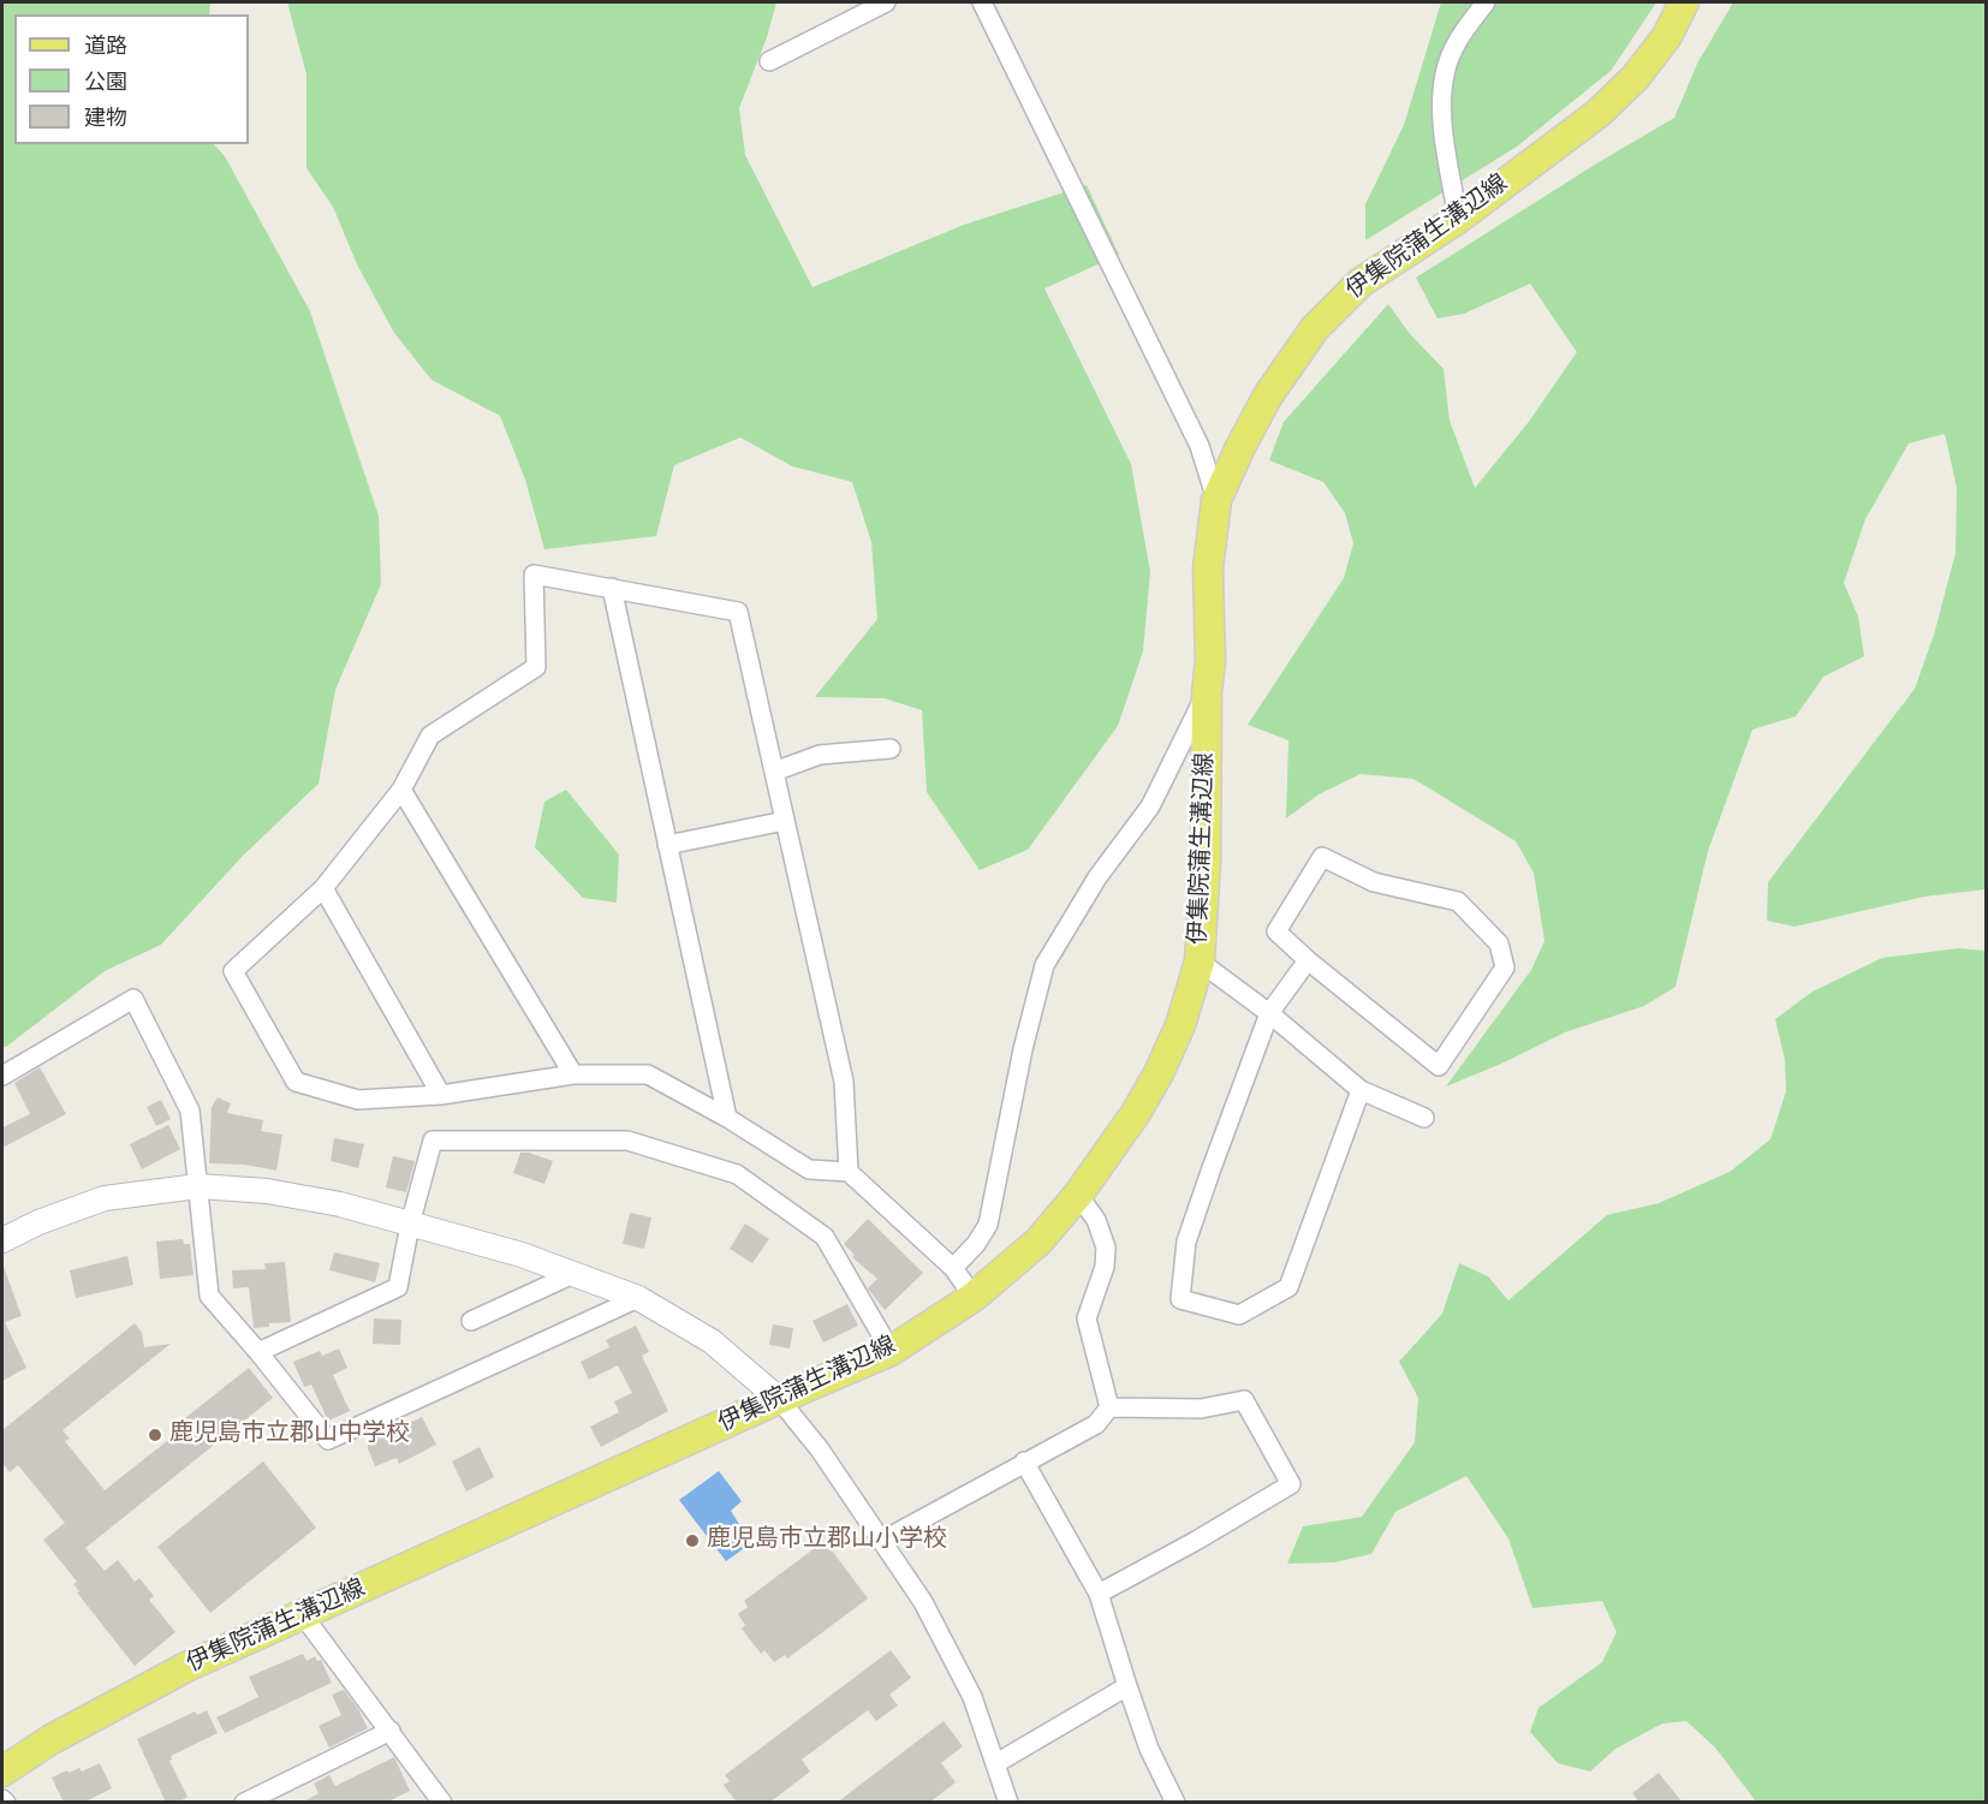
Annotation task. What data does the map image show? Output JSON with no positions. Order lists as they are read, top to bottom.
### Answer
{
  "streets": {
    "main road": ["伊集院蒲生溝辺線"]
  },
  "places": ["鹿児島市立郡山中学校", "鹿児島市立郡山小学校"],
  "legend": ["道路", "公園", "建物"]
}
